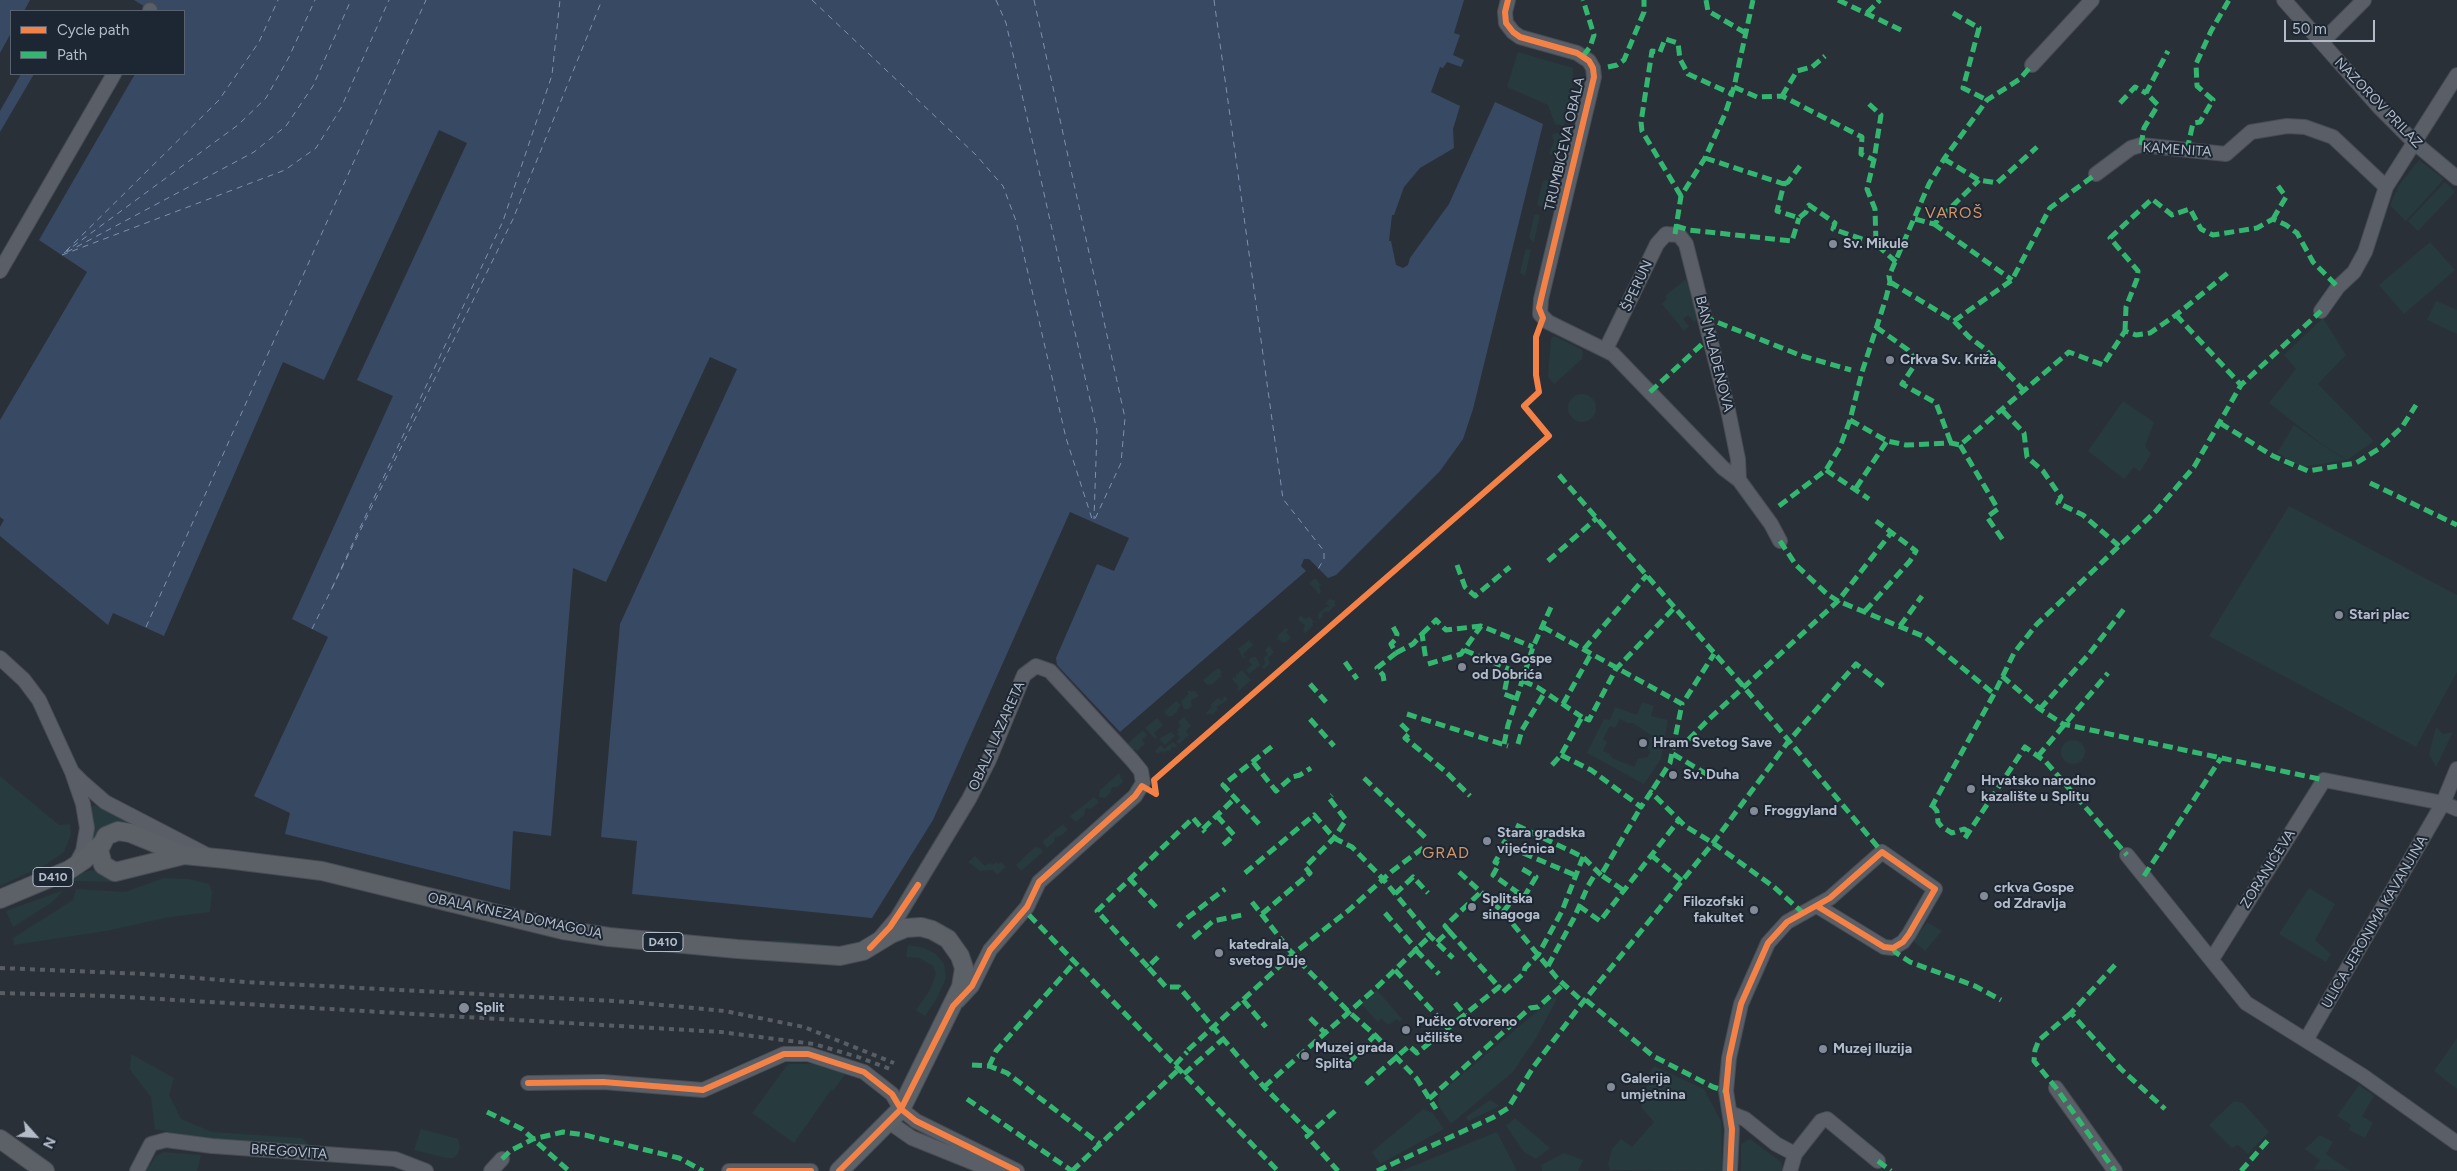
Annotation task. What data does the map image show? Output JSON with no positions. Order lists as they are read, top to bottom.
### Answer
{
  "streets": {
    "main road": ["D410", "OBALA KNEZA DOMAGOJA"],
    "street": [
      "NAZOROV PRILAZ",
      "TRUMBIĆEVA OBALA",
      "KAMENITA",
      "ŠPERUN",
      "BAN MLADENOVA",
      "OBALA LAZARETA",
      "ZORANIĆEVA",
      "ULICA JERONIMA KAVANJINA",
      "BREGOVITA"
    ]
  },
  "crossings": [
    ["TRUMBIĆEVA OBALA", "ŠPERUN"],
    ["ŠPERUN", "BAN MLADENOVA"],
    ["OBALA LAZARETA", "D410"],
    ["OBALA LAZARETA", "OBALA KNEZA DOMAGOJA"],
    ["ZORANIĆEVA", "ULICA JERONIMA KAVANJINA"],
    ["D410", "OBALA KNEZA DOMAGOJA"]
  ],
  "districts": ["VAROŠ", "GRAD"],
  "places": [
    "Sv. Mikule",
    "Crkva Sv. Križa",
    "Stari plac",
    "crkva Gospe od Dobrića",
    "Hram Svetog Save",
    "Sv. Duha",
    "Hrvatsko narodno kazalište u Splitu",
    "Froggyland",
    "Stara gradska vijećnica",
    "crkva Gospe od Zdravlja",
    "Splitska sinagoga",
    "Filozofski fakultet",
    "katedrala svetog Duje",
    "Split",
    "Pučko otvoreno učilište",
    "Muzej Iluzija",
    "Muzej grada Splita",
    "Galerija umjetnina"
  ],
  "legend": ["Cycle path", "Path"],
  "scale_bar": "50 m",
  "north": "bottom right"
}
